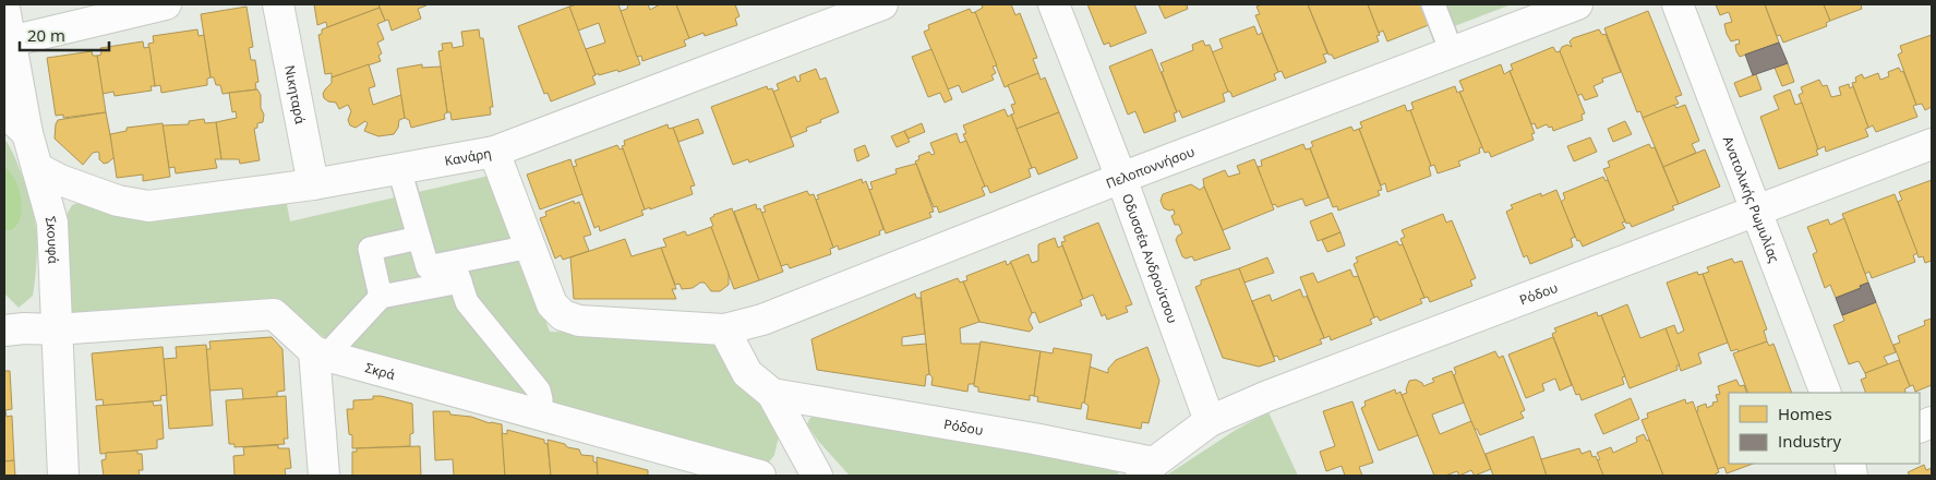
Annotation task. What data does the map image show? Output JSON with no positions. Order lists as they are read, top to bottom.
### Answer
{
  "streets": {
    "street": [
      "Νικηταρά",
      "Κανάρη",
      "Πελοποννήσου",
      "Ανατολικής Ρωμυλίας",
      "Σκουφά",
      "Οδυσσέα Ανδρούτσου",
      "Ρόδου",
      "Σκρά"
    ]
  },
  "crossings": [
    ["Νικηταρά", "Κανάρη"],
    ["Κανάρη", "Πελοποννήσου"],
    ["Κανάρη", "Σκουφά"],
    ["Πελοποννήσου", "Οδυσσέα Ανδρούτσου"],
    ["Ανατολικής Ρωμυλίας", "Ρόδου"],
    ["Σκουφά", "Σκρά"],
    ["Οδυσσέα Ανδρούτσου", "Ρόδου"]
  ],
  "legend": ["Homes", "Industry"],
  "scale_bar": "20 m"
}
